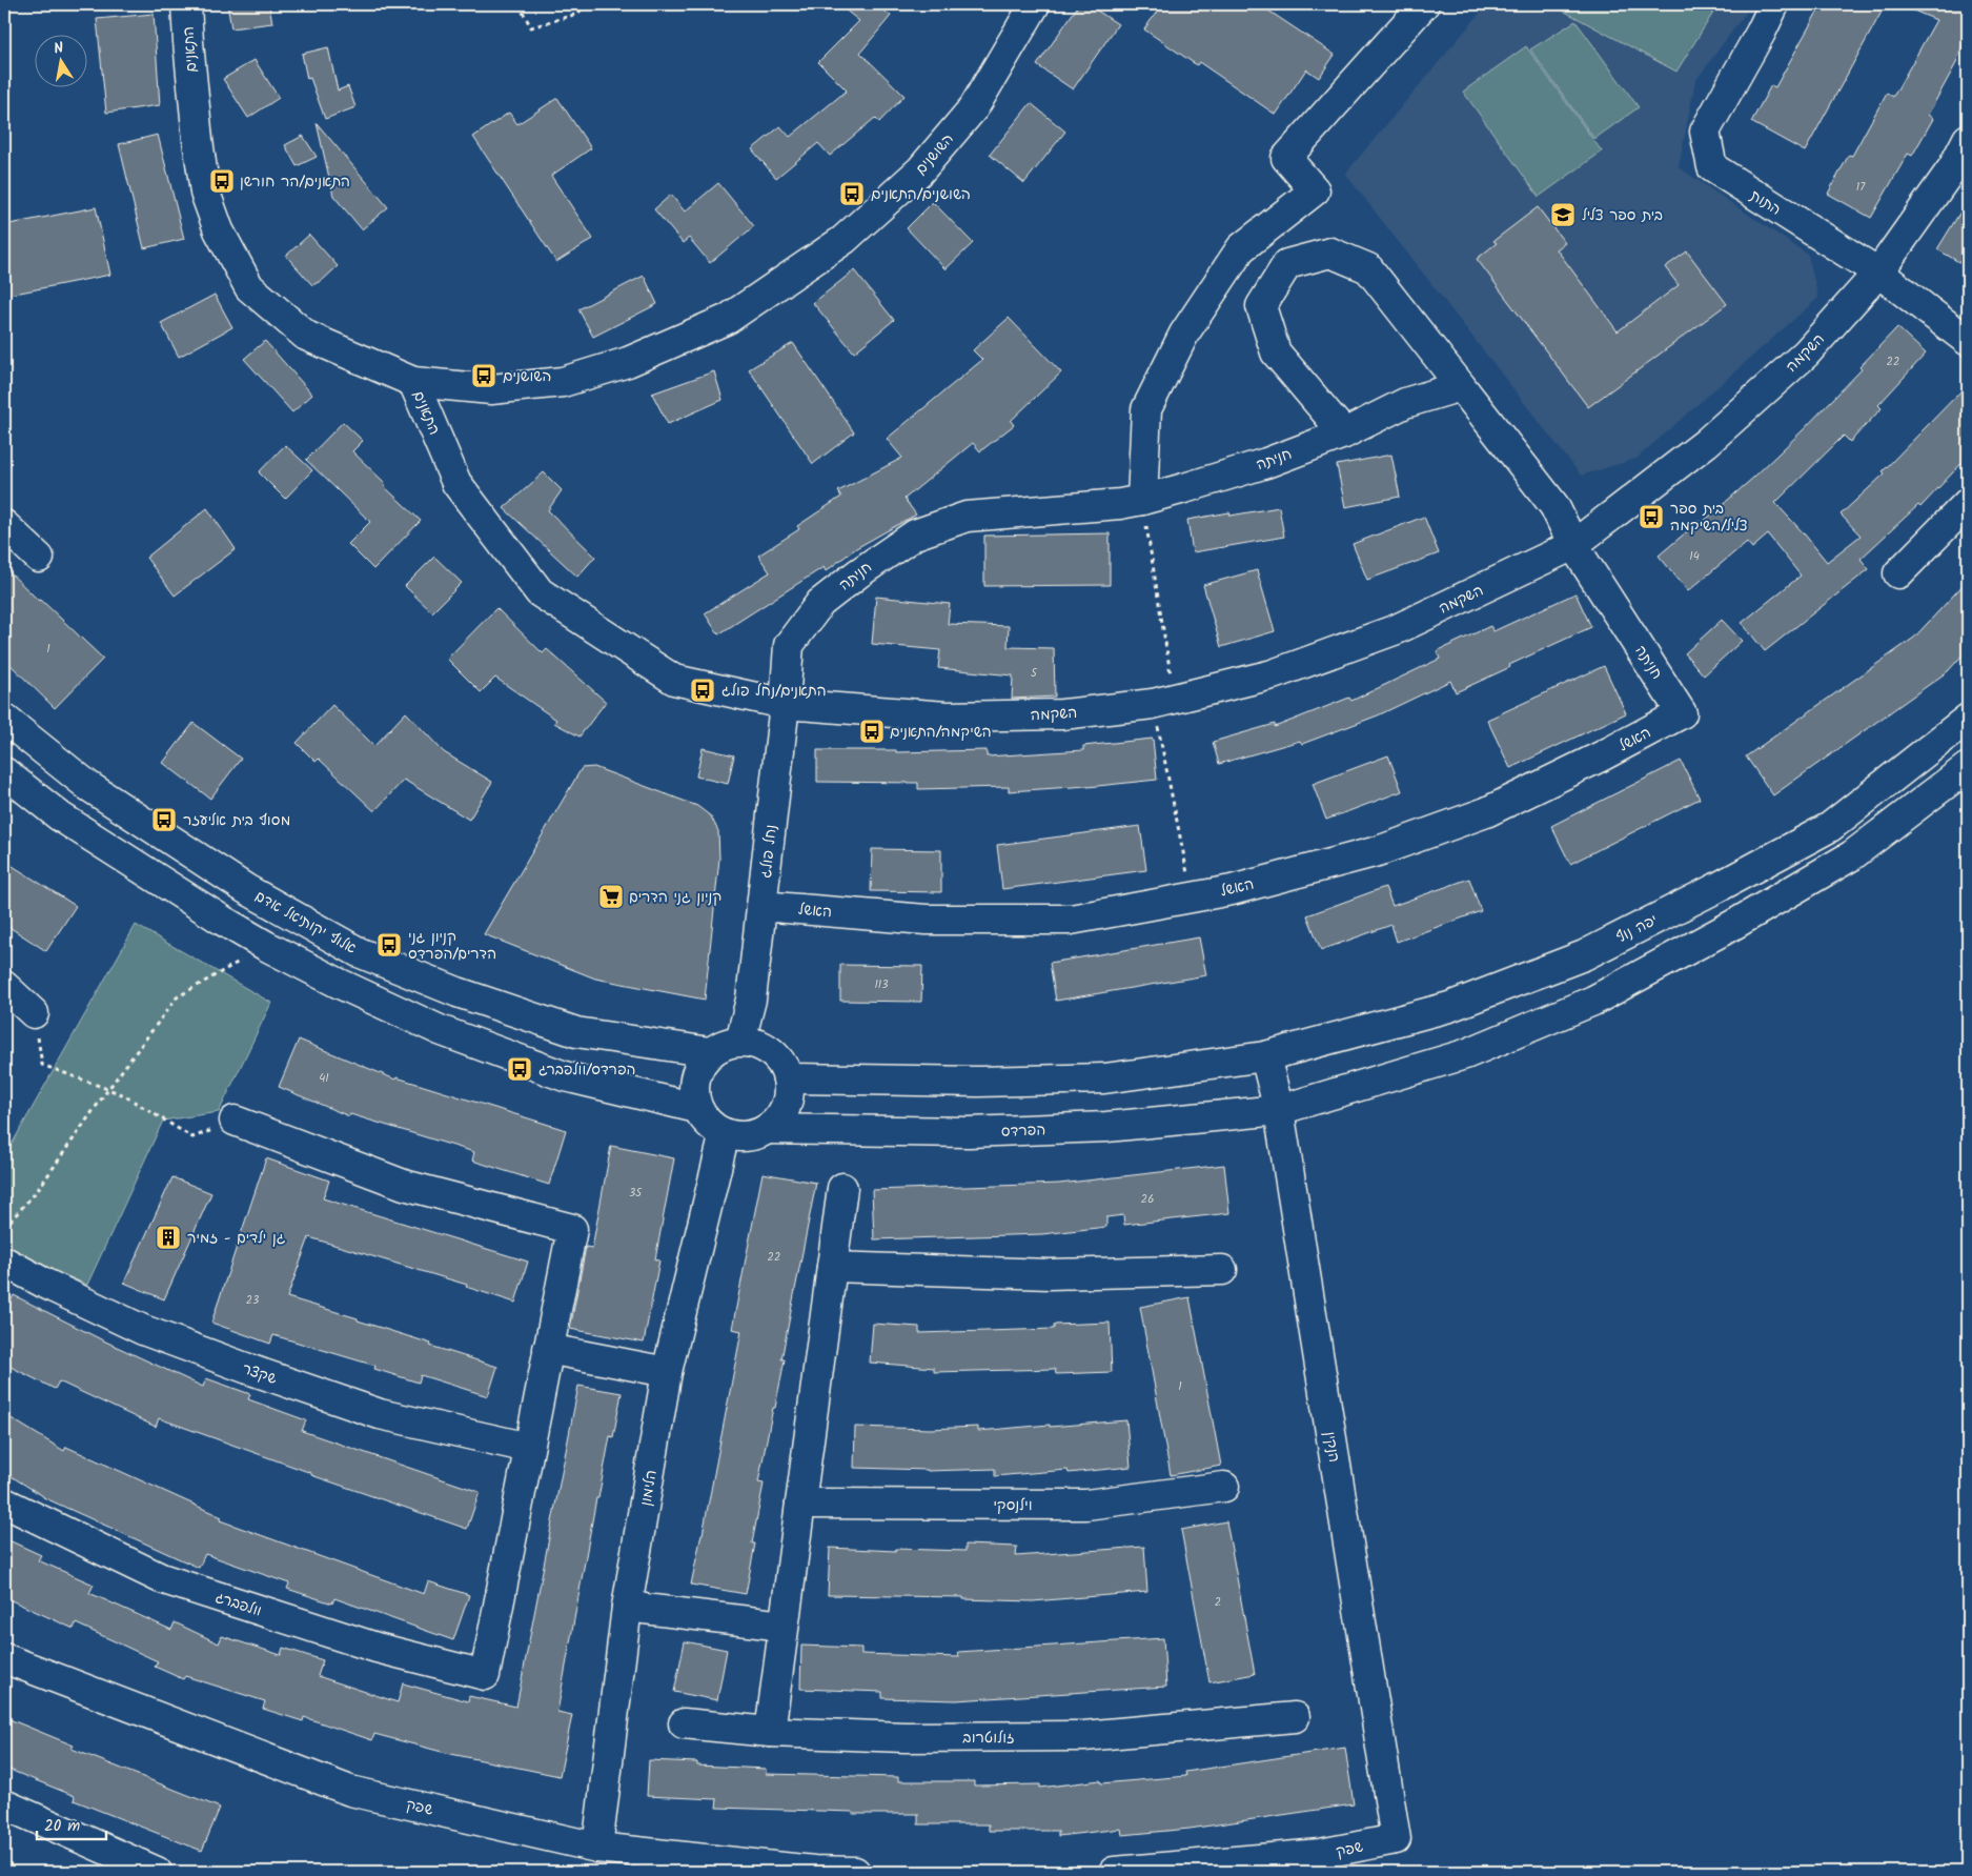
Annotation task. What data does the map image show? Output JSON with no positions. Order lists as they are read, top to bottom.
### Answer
{
  "streets": {
    "street": [
      "התאנים",
      "השושנים",
      "התות",
      "השקמה",
      "חניתה",
      "האשל",
      "נחל פולג",
      "אלוף יקותיאל אדם",
      "יפה נוף",
      "הפרדס",
      "שקצר",
      "הנקין",
      "הלימון",
      "וילנסקי",
      "וולפברג",
      "זולוטרוב",
      "שפק"
    ]
  },
  "crossings": [
    ["התאנים", "השושנים"],
    ["התאנים", "השקמה"],
    ["התאנים", "חניתה"],
    ["התאנים", "נחל פולג"],
    ["התות", "השקמה"],
    ["השקמה", "חניתה"],
    ["השקמה", "נחל פולג"],
    ["חניתה", "האשל"],
    ["חניתה", "נחל פולג"],
    ["האשל", "נחל פולג"],
    ["נחל פולג", "אלוף יקותיאל אדם"],
    ["נחל פולג", "הפרדס"],
    ["נחל פולג", "הלימון"],
    ["אלוף יקותיאל אדם", "הפרדס"],
    ["אלוף יקותיאל אדם", "הלימון"],
    ["יפה נוף", "הנקין"],
    ["הפרדס", "הנקין"],
    ["הפרדס", "הלימון"],
    ["שקצר", "וולפברג"],
    ["הנקין", "שפק"],
    ["הלימון", "שפק"]
  ],
  "places": {
    "bus stop": [
      "התאנים/הר חורשן",
      "השושנים/התאנים",
      "השושנים",
      "בית ספר צליל/השיקמה",
      "התאנים/נחל פולג",
      "השיקמה/התאנים",
      "מסוף בית אליעזר",
      "קניון גני הדרים/הפרדס",
      "הפרדס/וולפברג"
    ],
    "school or university": ["בית ספר צליל"],
    "supermarket": ["קניון גני הדרים"],
    "building": ["גן ילדים - זמיר"]
  },
  "house_numbers": [
    "17",
    "22",
    "14",
    "1",
    "5",
    "113",
    "41",
    "35",
    "26",
    "22",
    "23",
    "1",
    "2"
  ],
  "scale_bar": "20 m",
  "north": "top"
}
